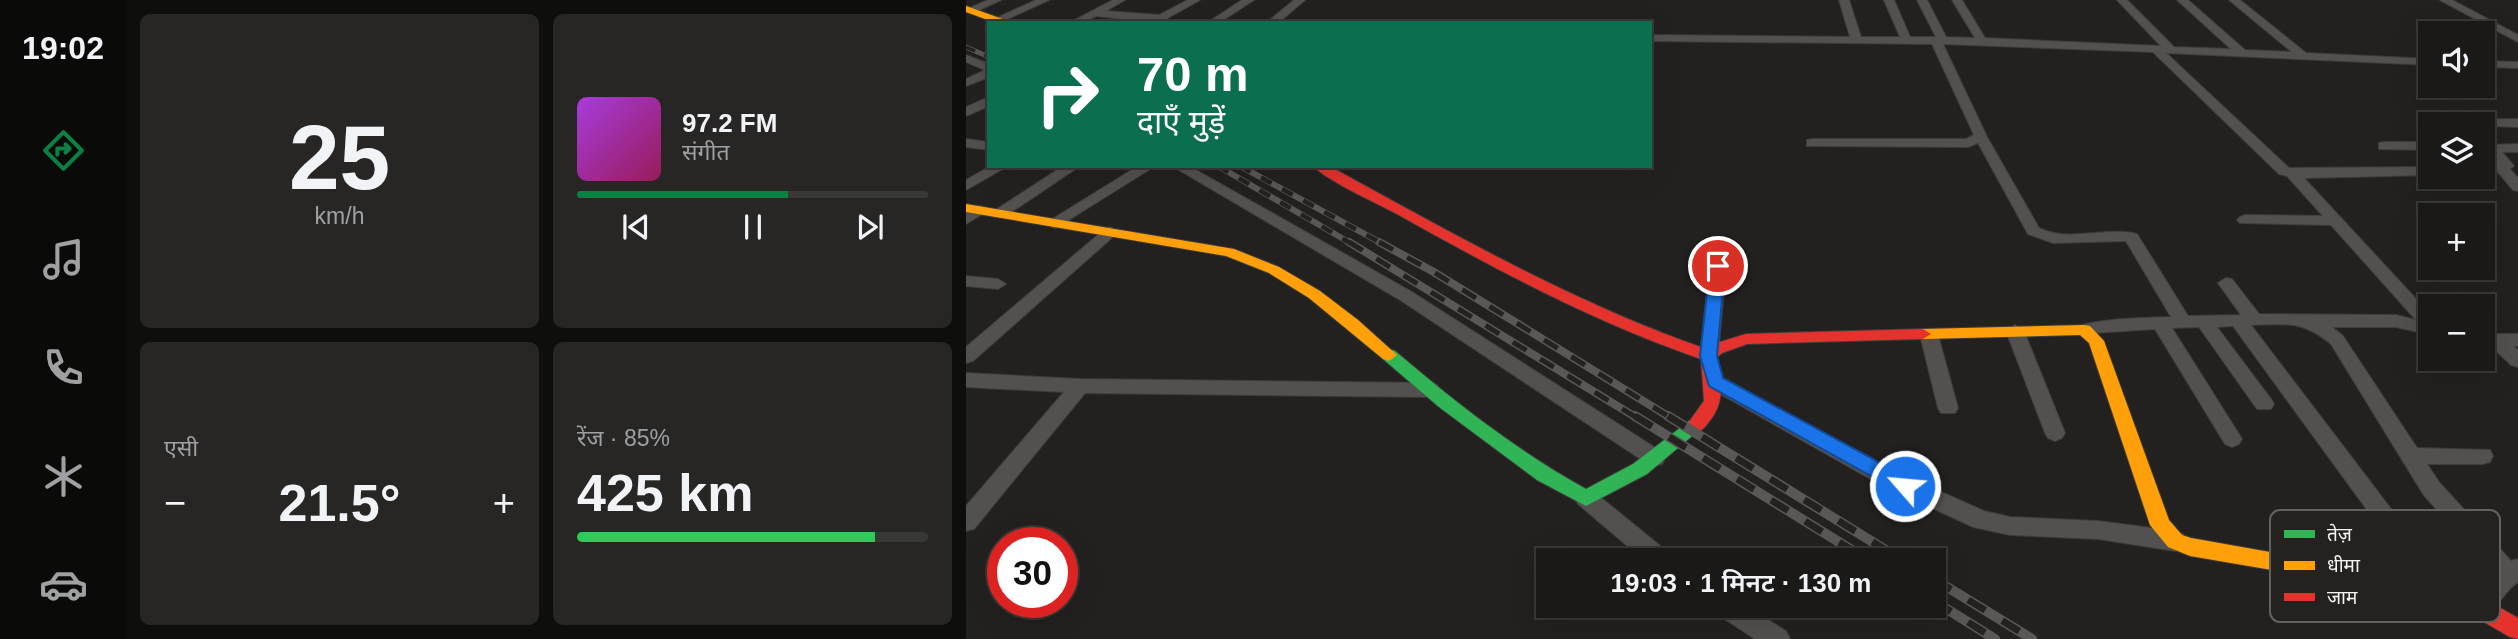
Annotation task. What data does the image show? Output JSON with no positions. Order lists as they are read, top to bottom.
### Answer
{
  "legend": ["तेज़", "धीमा", "जाम"],
  "page": {
    "tabs": "19:02",
    "tile": [
      ["25", "km/h"],
      "एसी",
      ["रेंज · 85%", "425 km"]
    ],
    "map_buttons": ["+", "−"],
    "turn": ["70 m", "दाएँ मुड़ें"],
    "song": ["97.2 FM", "संगीत"],
    "heat": ["−", "21.5°", "+"],
    "limit": "30",
    "trip": "19:03 · 1 मिनट · 130 m"
  }
}
